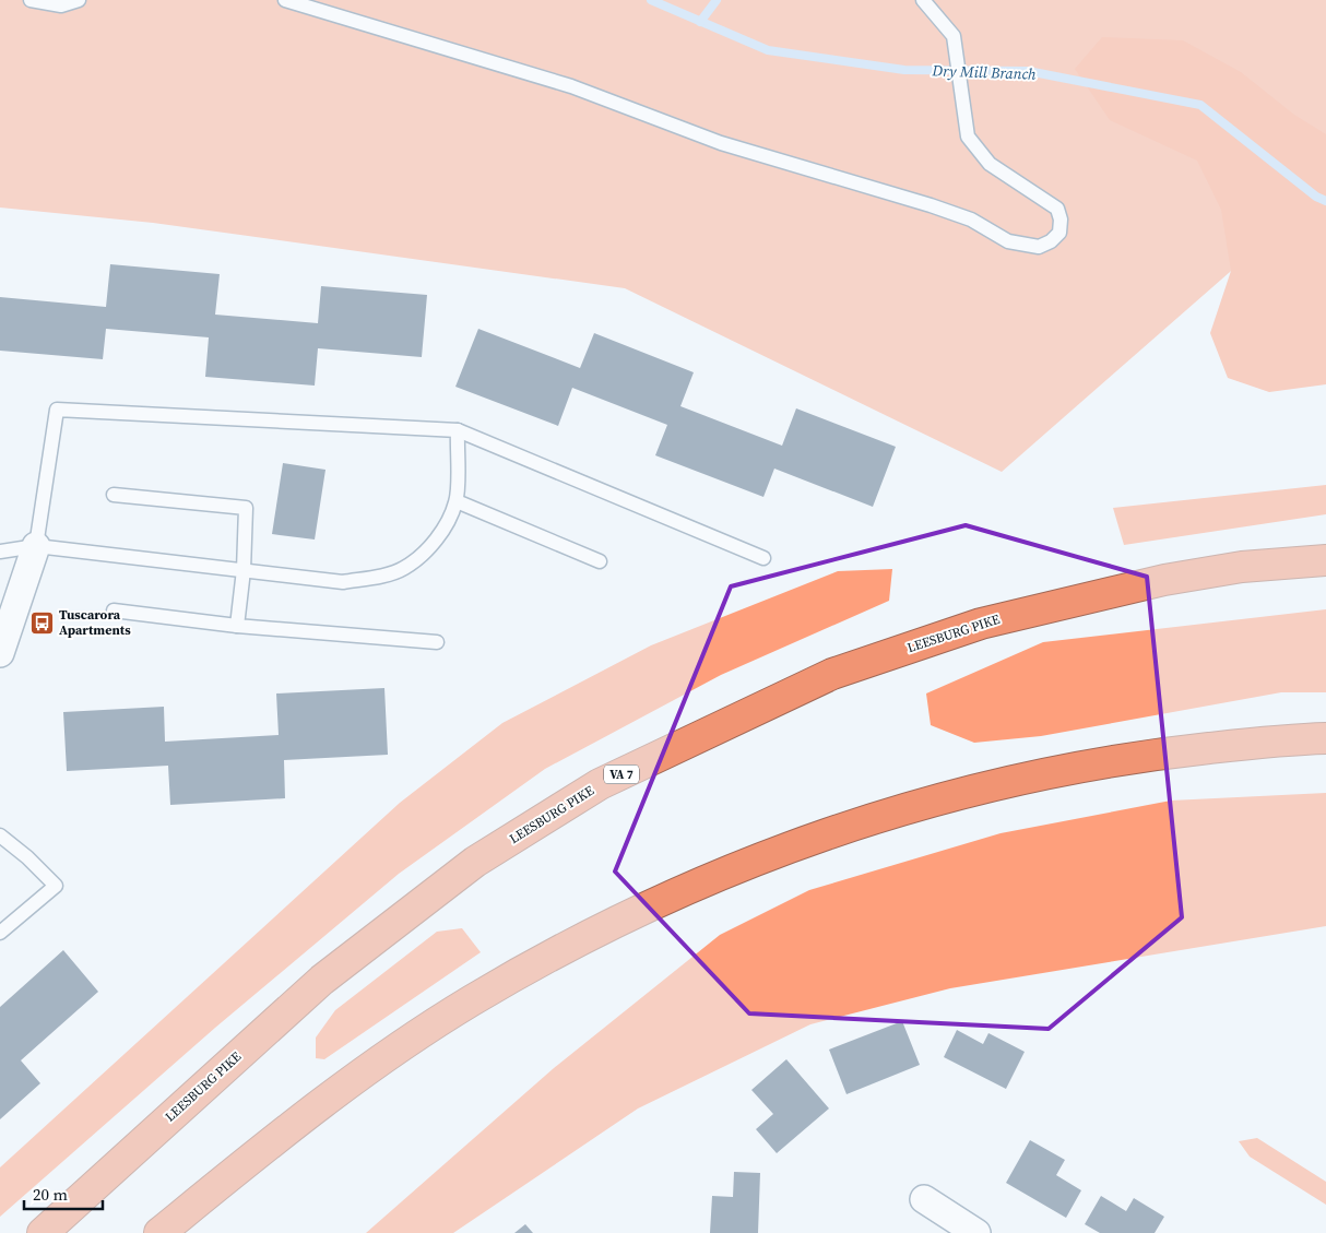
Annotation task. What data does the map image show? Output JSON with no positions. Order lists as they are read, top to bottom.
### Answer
{
  "streets": {
    "highway": ["LEESBURG PIKE", "VA 7"]
  },
  "water": ["Dry Mill Branch"],
  "places": {
    "bus stop": ["Tuscarora Apartments"]
  },
  "scale_bar": "20 m"
}
